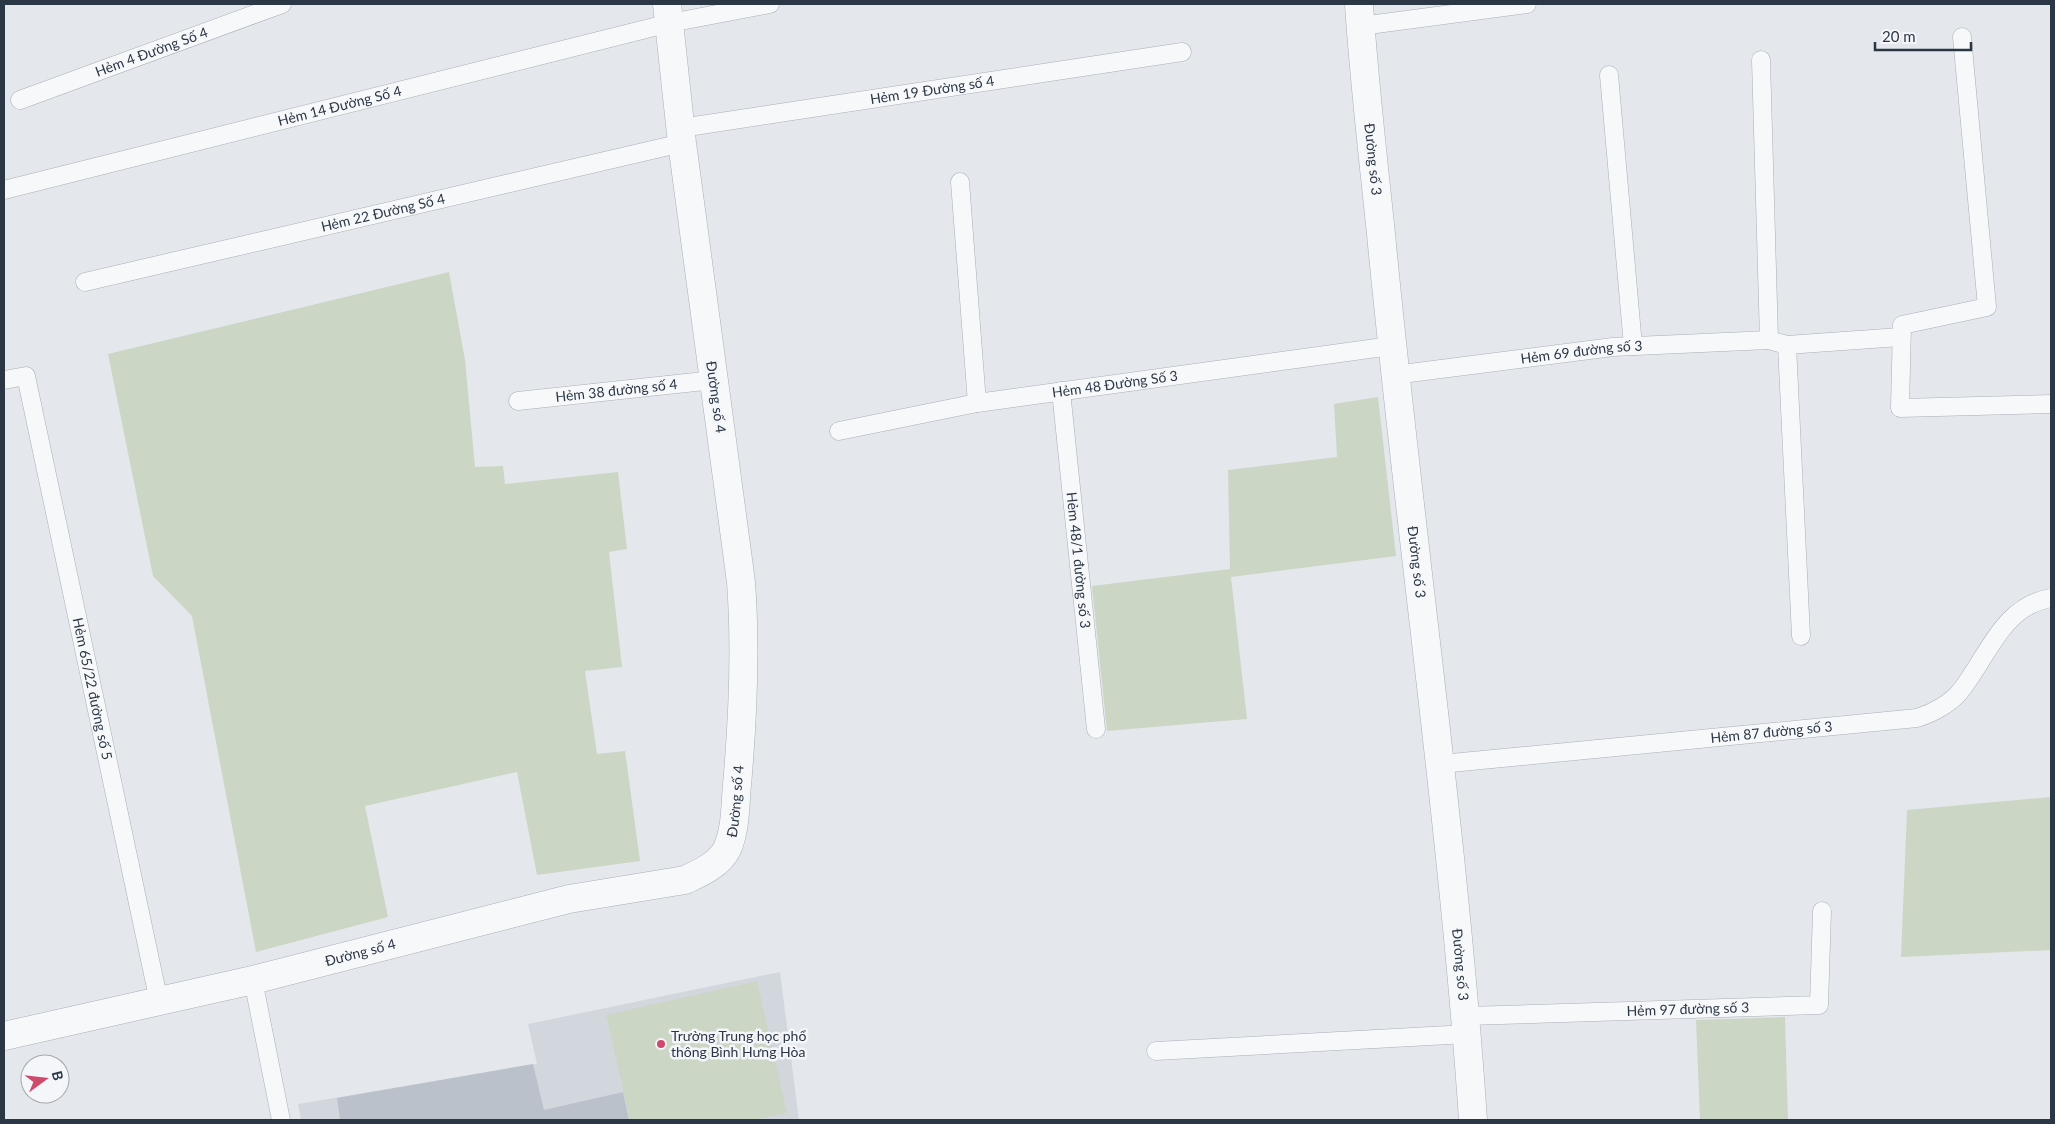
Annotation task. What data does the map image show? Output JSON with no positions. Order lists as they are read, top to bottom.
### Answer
{
  "streets": {
    "street": ["Đường số 3", "Đường số 4"],
    "lane": [
      "Hẻm 4 Đường Số 4",
      "Hẻm 19 Đường số 4",
      "Hẻm 14 Đường Số 4",
      "Hẻm 22 Đường Số 4",
      "Hẻm 69 đường số 3",
      "Hẻm 48 Đường Số 3",
      "Hẻm 38 đường số 4",
      "Hẻm 48/1 đường số 3",
      "Hẻm 65/22 đường số 5",
      "Hẻm 87 đường số 3",
      "Hẻm 97 đường số 3"
    ]
  },
  "crossings": [
    ["Hẻm 19 Đường số 4", "Hẻm 22 Đường Số 4"],
    ["Hẻm 19 Đường số 4", "Đường số 4"],
    ["Hẻm 14 Đường Số 4", "Đường số 4"],
    ["Đường số 3", "Hẻm 69 đường số 3"],
    ["Đường số 3", "Hẻm 48 Đường Số 3"],
    ["Đường số 3", "Hẻm 87 đường số 3"],
    ["Đường số 3", "Hẻm 97 đường số 3"],
    ["Hẻm 22 Đường Số 4", "Đường số 4"],
    ["Hẻm 48 Đường Số 3", "Hẻm 48/1 đường số 3"],
    ["Hẻm 38 đường số 4", "Đường số 4"],
    ["Đường số 4", "Hẻm 65/22 đường số 5"]
  ],
  "places": ["Trường Trung học phổ thông Bình Hưng Hòa"],
  "scale_bar": "20 m",
  "north": "right"
}
